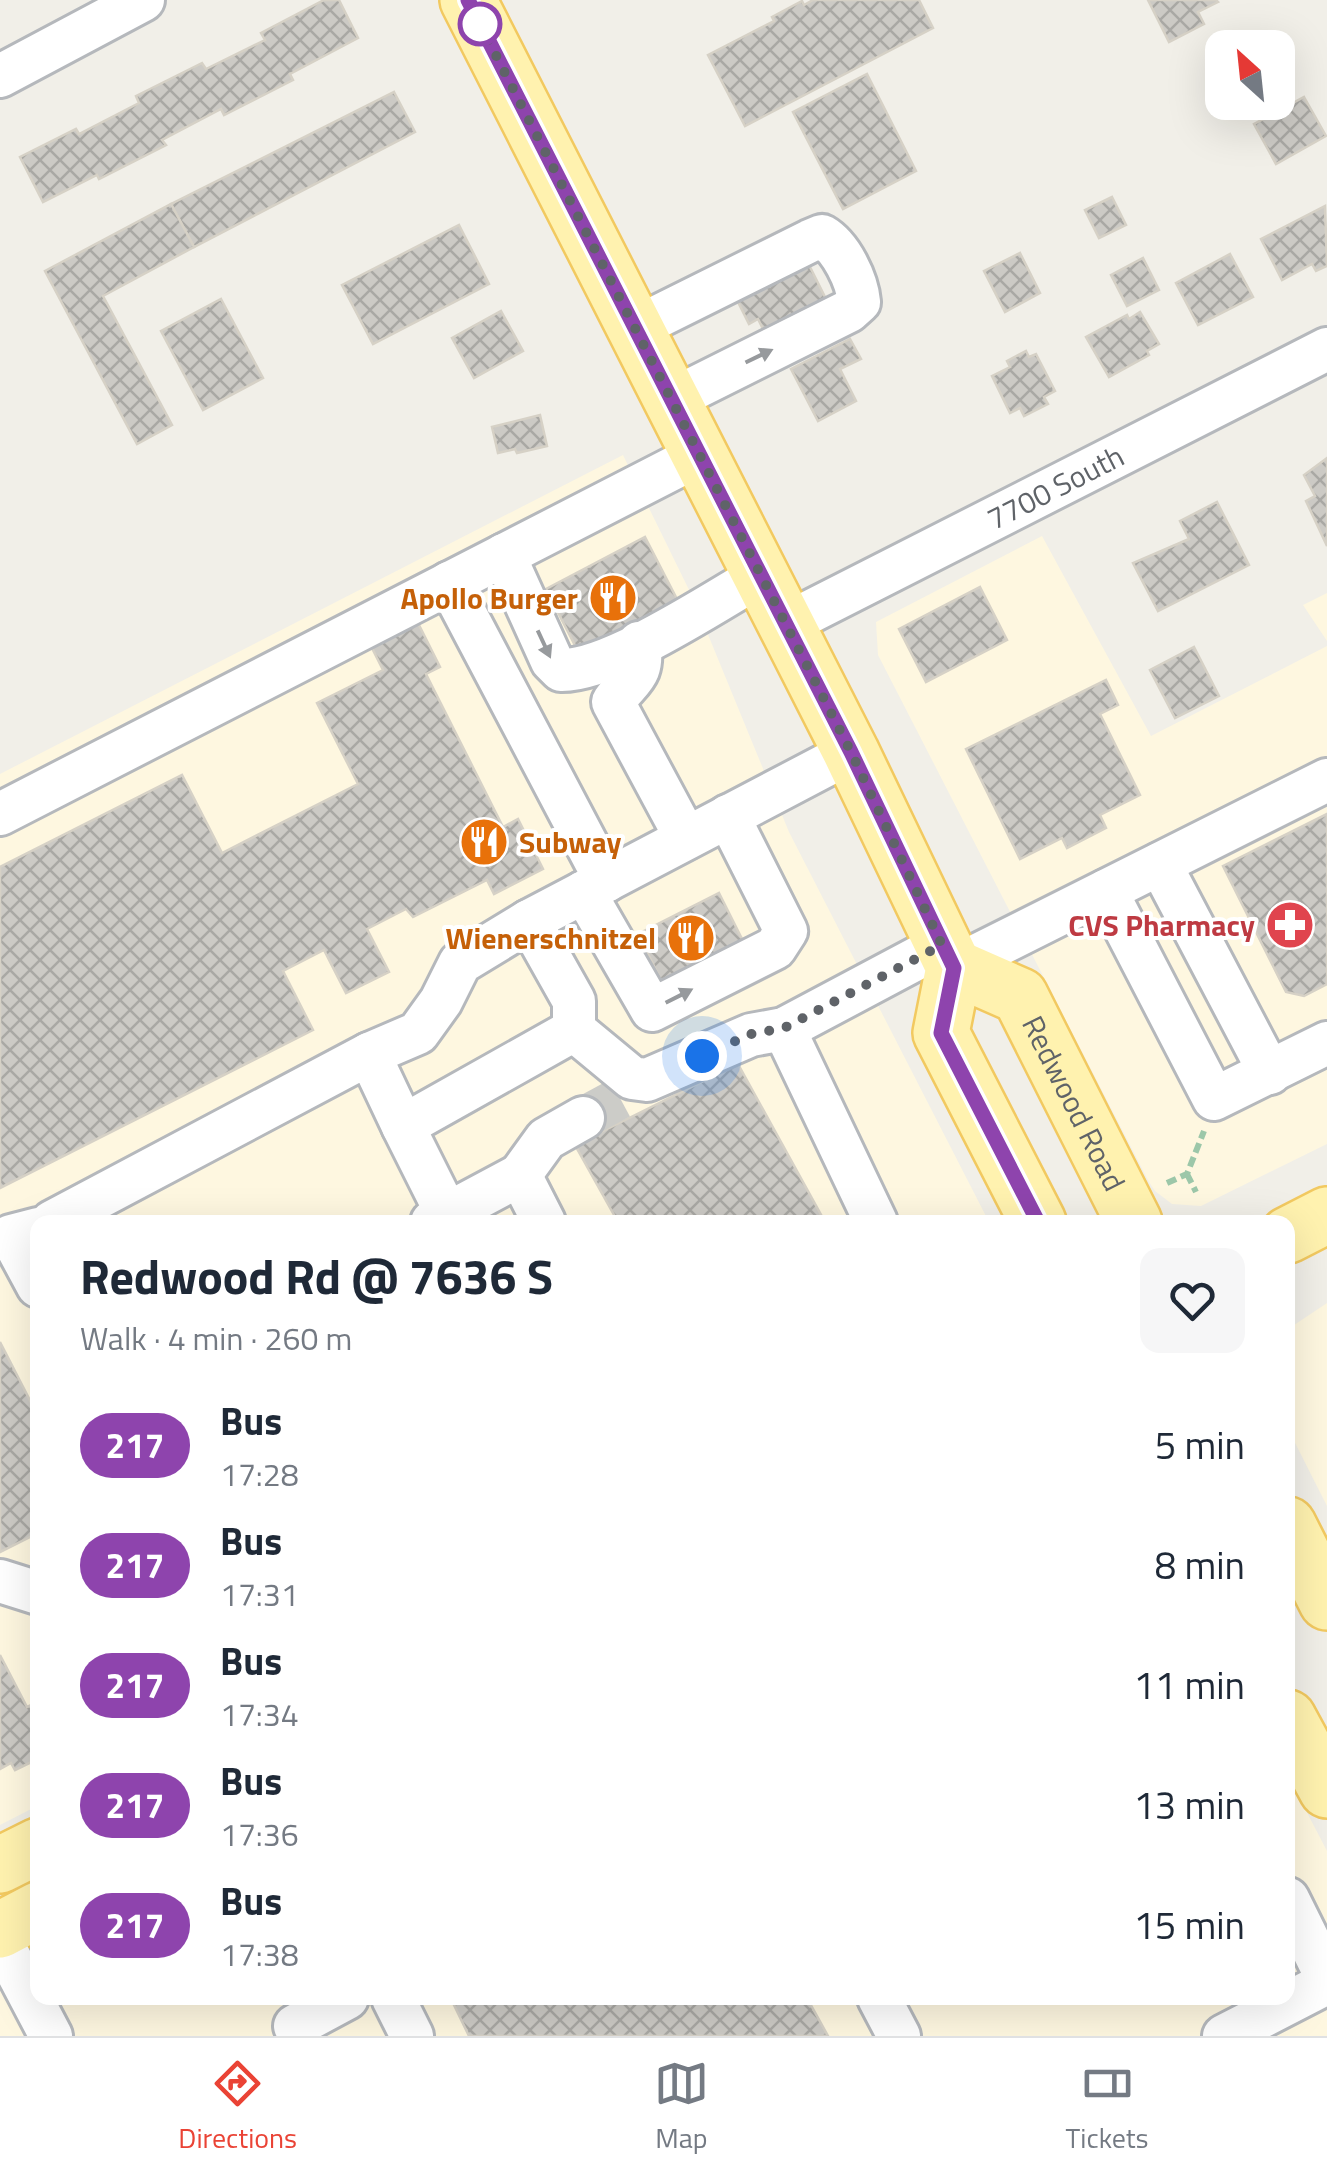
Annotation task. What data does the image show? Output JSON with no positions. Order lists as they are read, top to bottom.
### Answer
{
  "streets": {
    "main road": ["Redwood Road"],
    "street": ["7700 South"]
  },
  "places": {
    "restaurant": ["Apollo Burger", "Subway", "Wienerschnitzel"],
    "pharmacy": ["CVS Pharmacy"]
  },
  "lines": ["bus line 217"],
  "north": "top left",
  "page": {
    "heading": ["Redwood Rd @ 7636 S", "Walk · 4 min · 260 m"],
    "list": [
      {
        "mark": "217",
        "name": "Bus",
        "note": "17:28",
        "value": "5 min"
      },
      {
        "mark": "217",
        "name": "Bus",
        "note": "17:31",
        "value": "8 min"
      },
      {
        "mark": "217",
        "name": "Bus",
        "note": "17:34",
        "value": "11 min"
      },
      {
        "mark": "217",
        "name": "Bus",
        "note": "17:36",
        "value": "13 min"
      },
      {
        "mark": "217",
        "name": "Bus",
        "note": "17:38",
        "value": "15 min"
      }
    ],
    "tabs": ["Directions", "Map", "Tickets"]
  }
}
